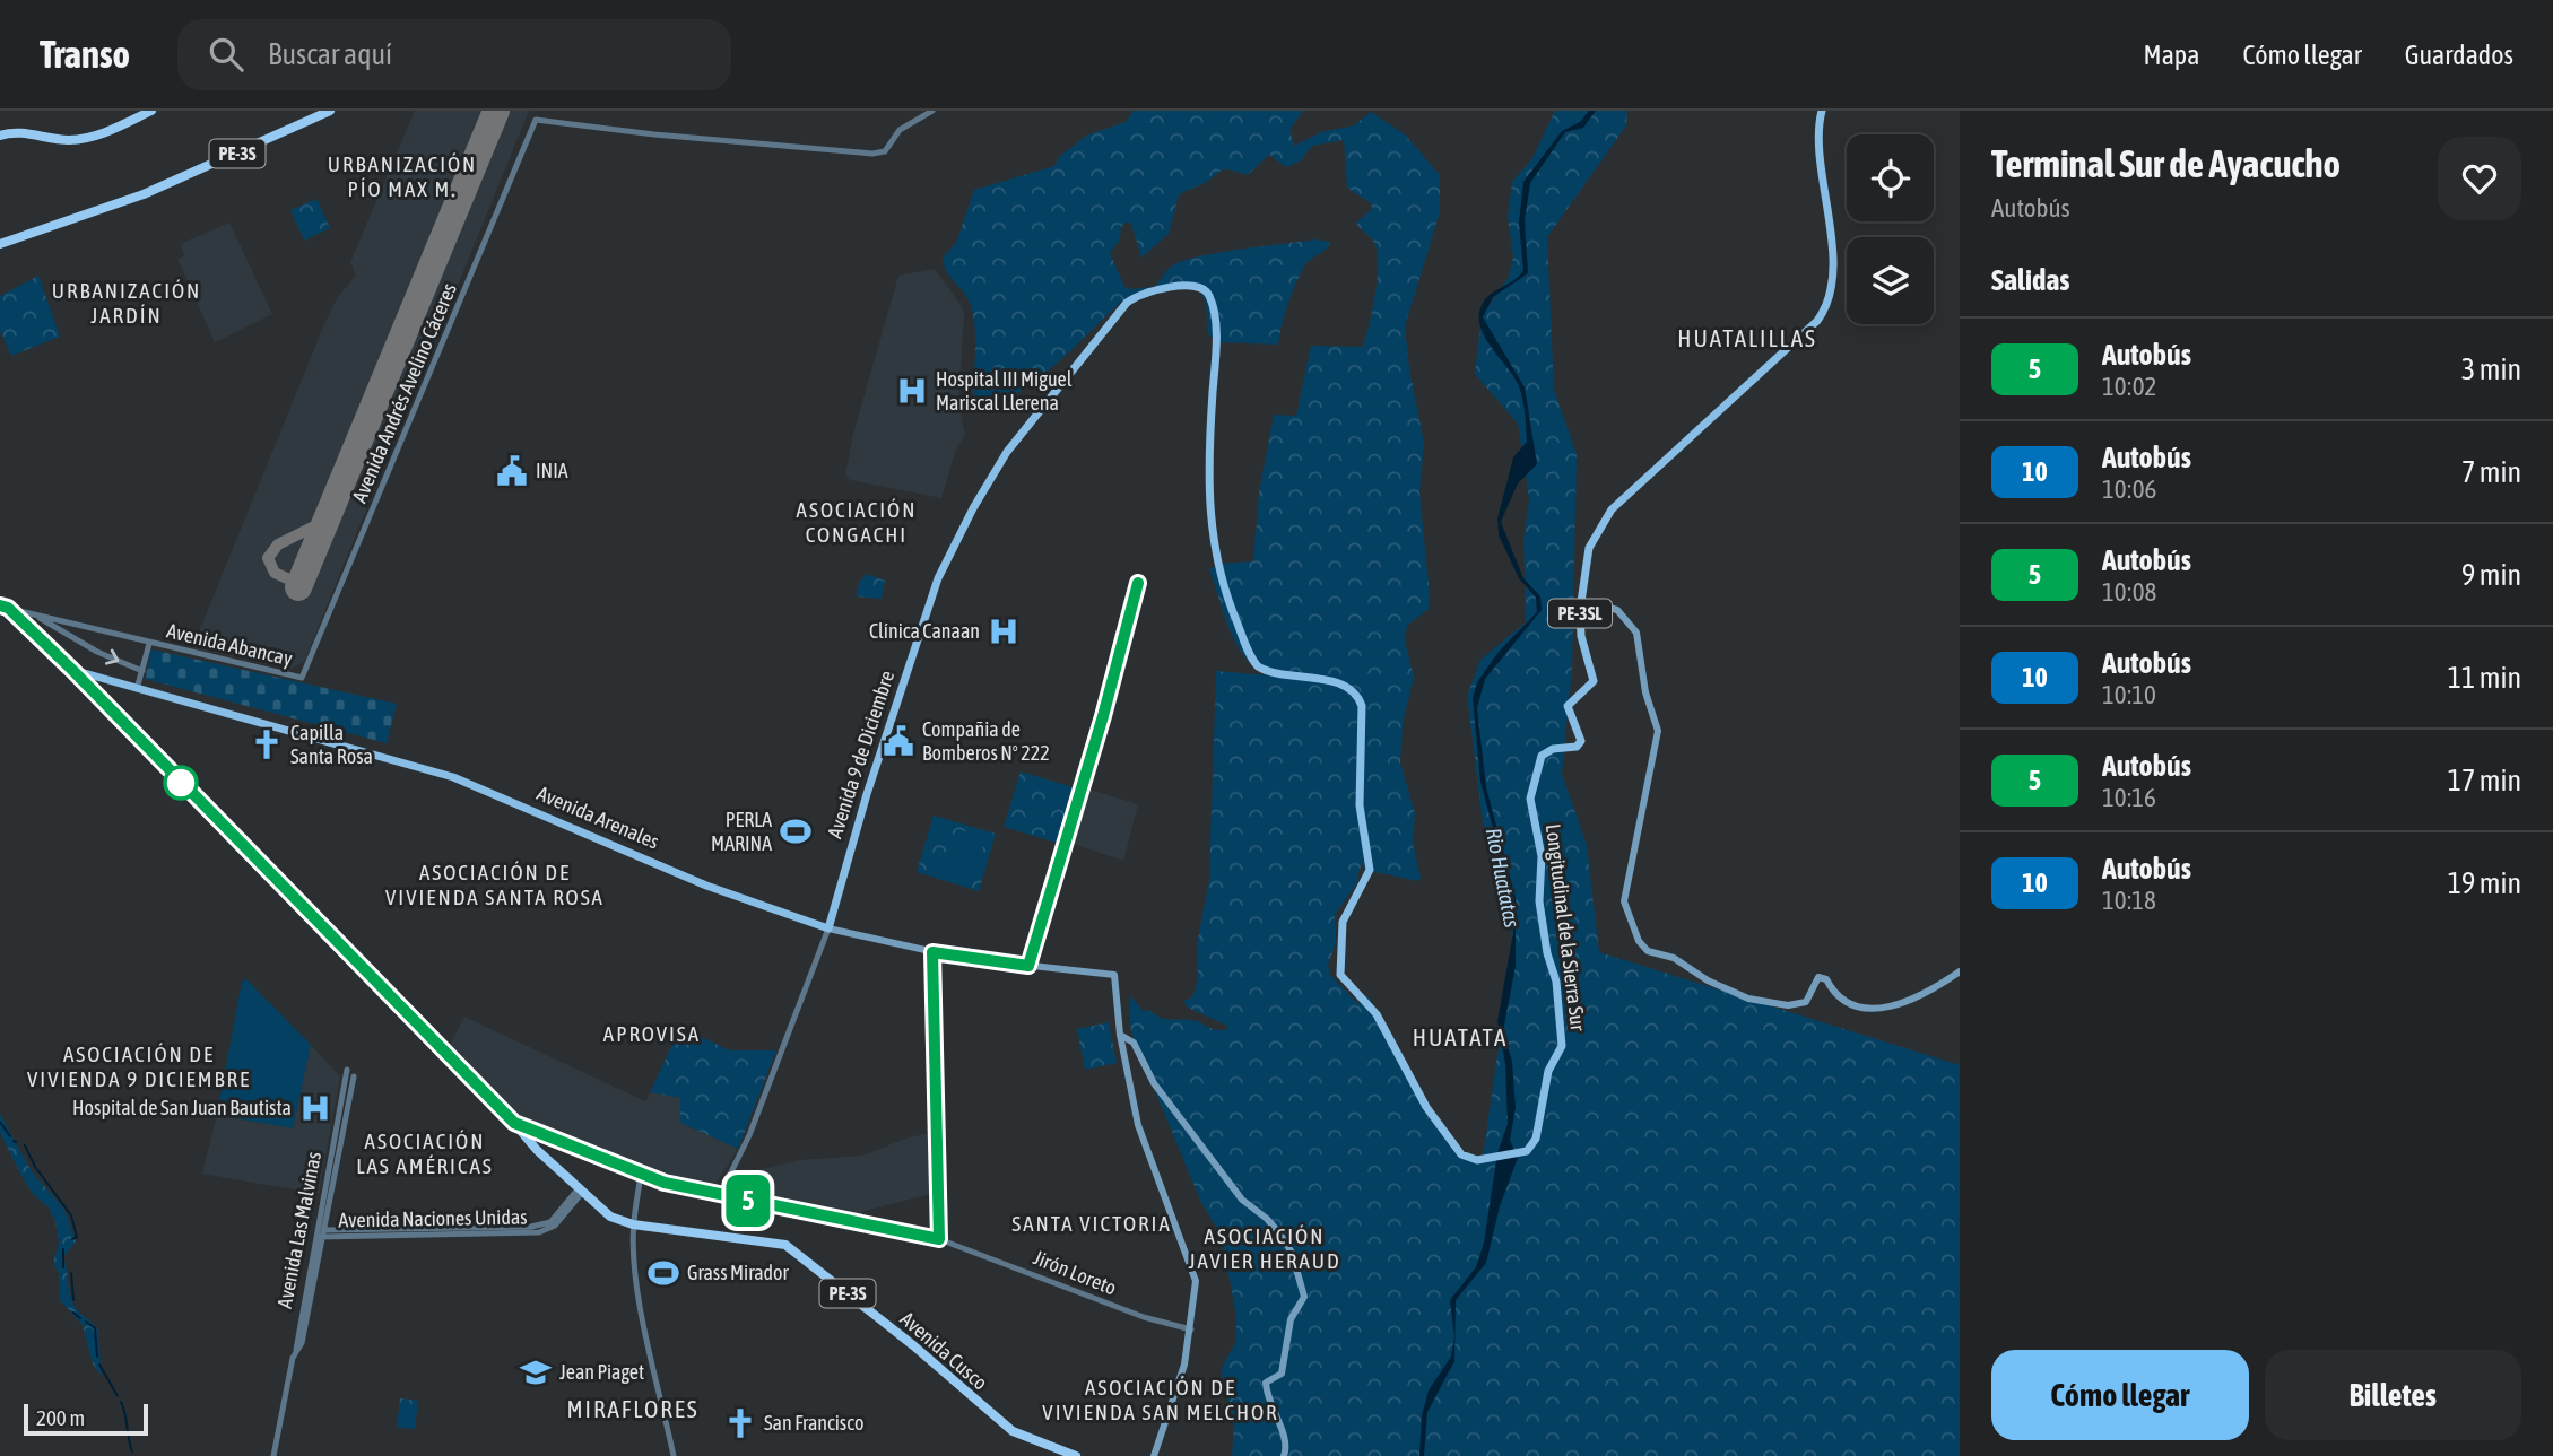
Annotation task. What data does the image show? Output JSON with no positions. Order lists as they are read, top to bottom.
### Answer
{
  "streets": {
    "highway": ["PE-3S", "Avenida Cusco"],
    "main road": [
      "PE-3SL",
      "Avenida 9 de Diciembre",
      "Avenida Arenales",
      "Longitudinal de la Sierra Sur"
    ],
    "street": [
      "Avenida Andrés Avelino Cáceres",
      "Avenida Abancay",
      "Avenida Naciones Unidas",
      "Avenida Las Malvinas",
      "Jirón Loreto"
    ]
  },
  "crossings": [
    ["Avenida Andrés Avelino Cáceres", "Avenida Abancay"],
    ["Avenida 9 de Diciembre", "Avenida Arenales"],
    ["Avenida 9 de Diciembre", "Longitudinal de la Sierra Sur"],
    ["Avenida 9 de Diciembre", "Jirón Loreto"],
    ["Avenida Arenales", "Avenida Cusco"],
    ["Avenida Naciones Unidas", "Avenida Las Malvinas"],
    ["Avenida Naciones Unidas", "Avenida Cusco"],
    ["Jirón Loreto", "Avenida Cusco"]
  ],
  "districts": [
    "URBANIZACIÓN PÍO MAX M.",
    "URBANIZACIÓN JARDÍN",
    "HUATALILLAS",
    "ASOCIACIÓN CONGACHI",
    "ASOCIACIÓN DE VIVIENDA SANTA ROSA",
    "APROVISA",
    "HUATATA",
    "ASOCIACIÓN DE VIVIENDA 9 DICIEMBRE",
    "ASOCIACIÓN LAS AMÉRICAS",
    "SANTA VICTORIA",
    "ASOCIACIÓN JAVIER HERAUD",
    "ASOCIACIÓN DE VIVIENDA SAN MELCHOR",
    "MIRAFLORES"
  ],
  "water": ["Rio Huatatas"],
  "places": {
    "hospital": ["Hospital III Miguel Mariscal Llerena", "Clínica Canaan", "Hospital de San Juan Bautista"],
    "public building": ["INIA", "Compañia de Bomberos N° 222"],
    "church": ["Capilla Santa Rosa", "San Francisco"],
    "sports": ["PERLA MARINA", "Grass Mirador"],
    "school or university": ["Jean Piaget"]
  },
  "lines": ["bus line 5"],
  "scale_bar": "200 m",
  "page": {
    "header": "Transo",
    "search": "Buscar aquí",
    "nav": ["Mapa", "Cómo llegar", "Guardados"],
    "on_map": "5",
    "heading": [
      ["Terminal Sur de Ayacucho", "Autobús"],
      "Salidas"
    ],
    "list": [
      {
        "mark": "5",
        "name": "Autobús",
        "note": "10:02",
        "value": "3 min"
      },
      {
        "mark": "10",
        "name": "Autobús",
        "note": "10:06",
        "value": "7 min"
      },
      {
        "mark": "5",
        "name": "Autobús",
        "note": "10:08",
        "value": "9 min"
      },
      {
        "mark": "10",
        "name": "Autobús",
        "note": "10:10",
        "value": "11 min"
      },
      {
        "mark": "5",
        "name": "Autobús",
        "note": "10:16",
        "value": "17 min"
      },
      {
        "mark": "10",
        "name": "Autobús",
        "note": "10:18",
        "value": "19 min"
      }
    ],
    "buttons": ["Cómo llegar", "Billetes"],
    "scale": "200 m"
  }
}
